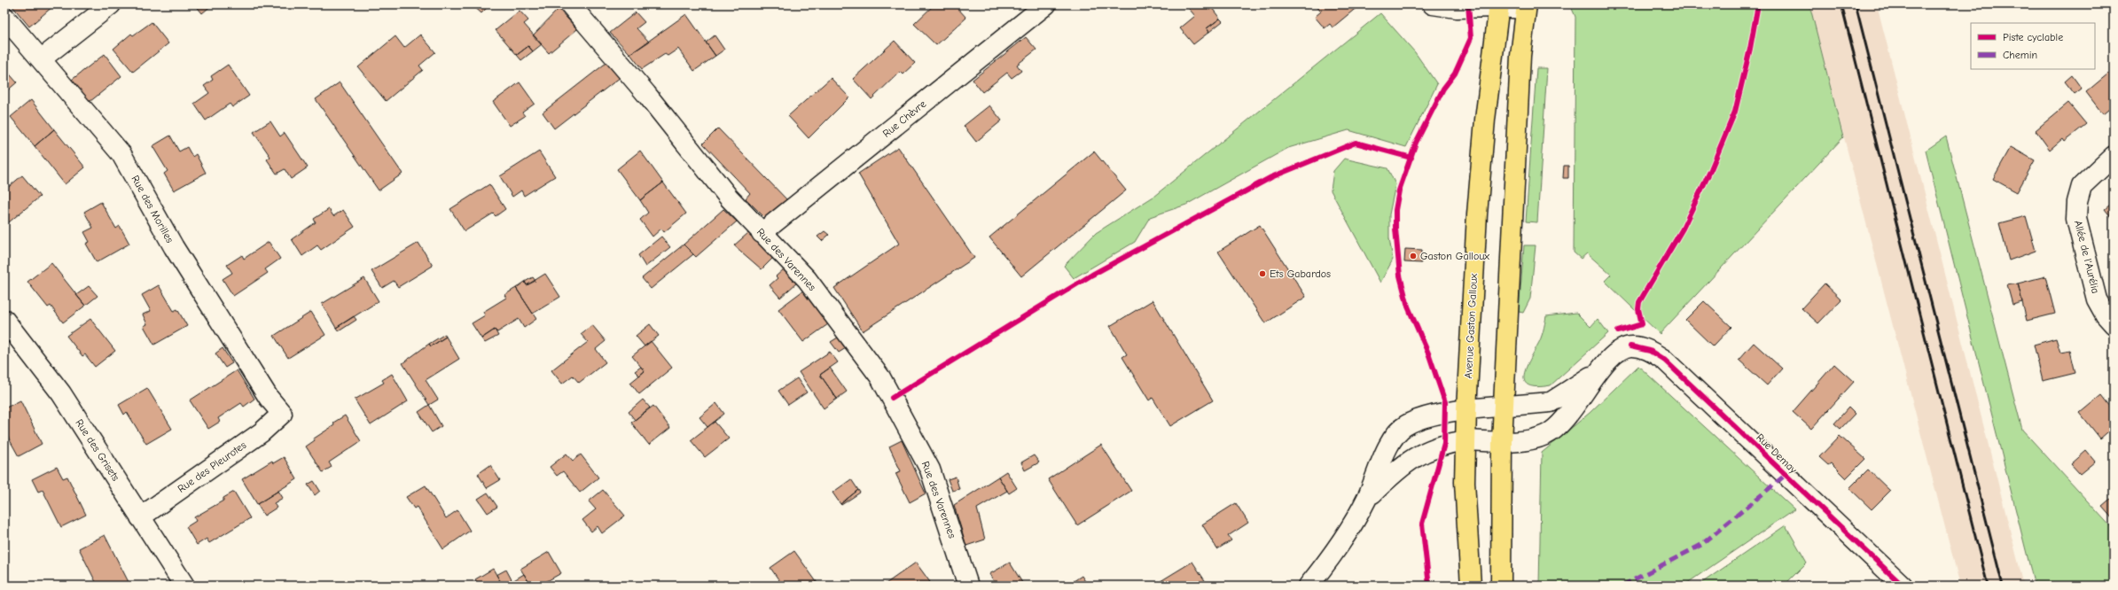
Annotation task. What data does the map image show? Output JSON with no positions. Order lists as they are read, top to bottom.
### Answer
{
  "streets": {
    "main road": ["Avenue Gaston Galloux"],
    "street": [
      "Rue Chèvre",
      "Rue des Morilles",
      "Allée de l'Aurélia",
      "Rue des Varennes",
      "Rue des Grisets",
      "Rue Demay",
      "Rue des Pleurotes"
    ]
  },
  "crossings": [
    ["Rue Chèvre", "Rue des Varennes"],
    ["Rue des Morilles", "Rue des Pleurotes"],
    ["Avenue Gaston Galloux", "Rue Demay"],
    ["Rue des Grisets", "Rue des Pleurotes"]
  ],
  "places": ["Gaston Galloux", "Ets Gabardos"],
  "legend": ["Piste cyclable", "Chemin"]
}
